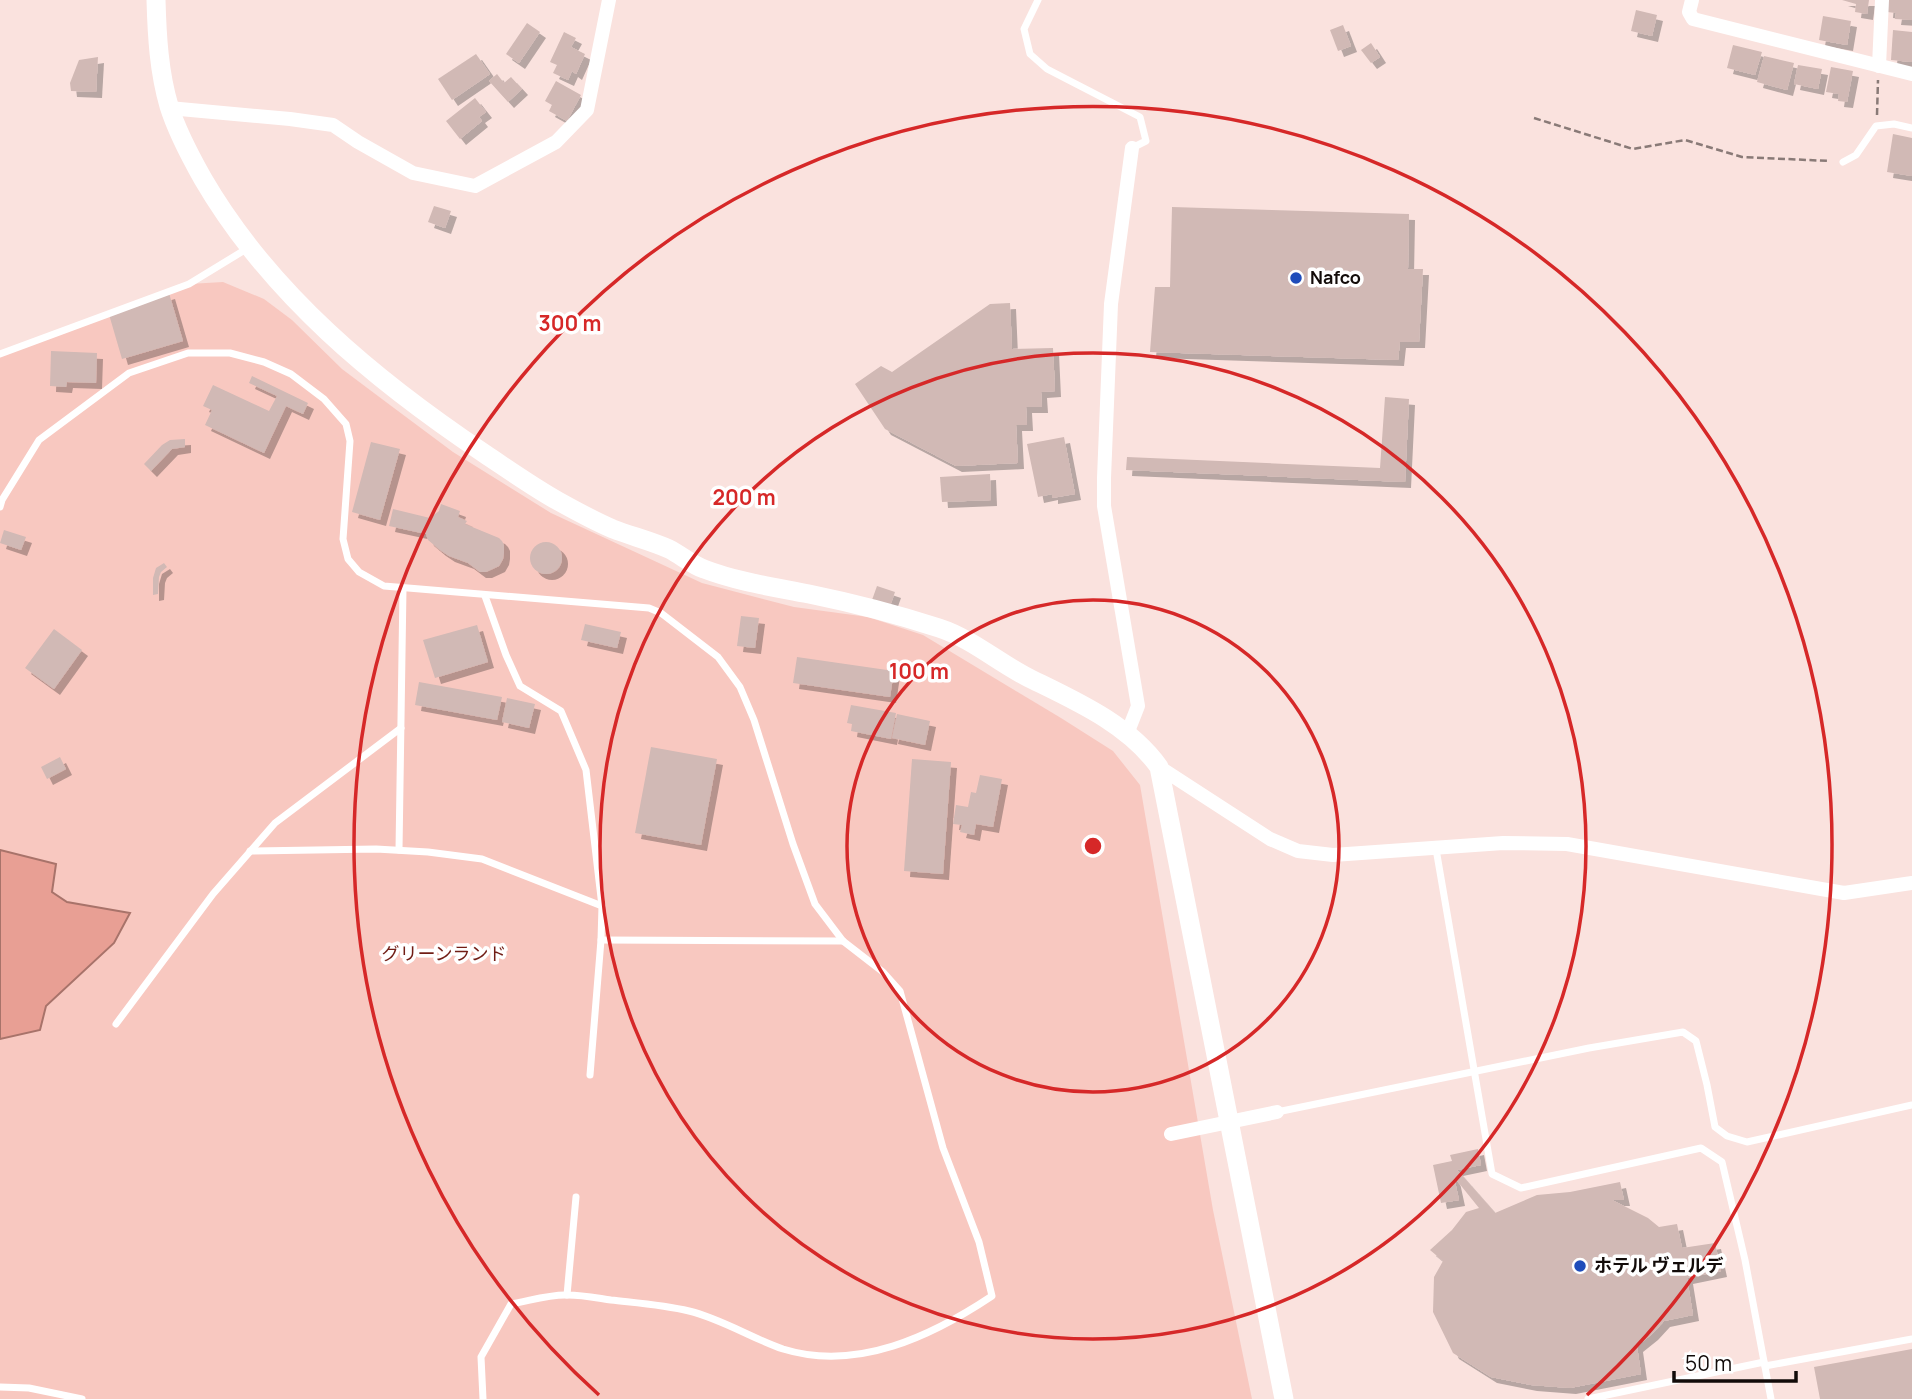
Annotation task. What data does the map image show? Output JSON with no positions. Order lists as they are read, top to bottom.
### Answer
{
  "parks": ["グリーンランド"],
  "places": ["Nafco", "ホテル ヴェルデ"],
  "scale_bar": "50 m",
  "rings": ["300 m", "200 m", "100 m"]
}
